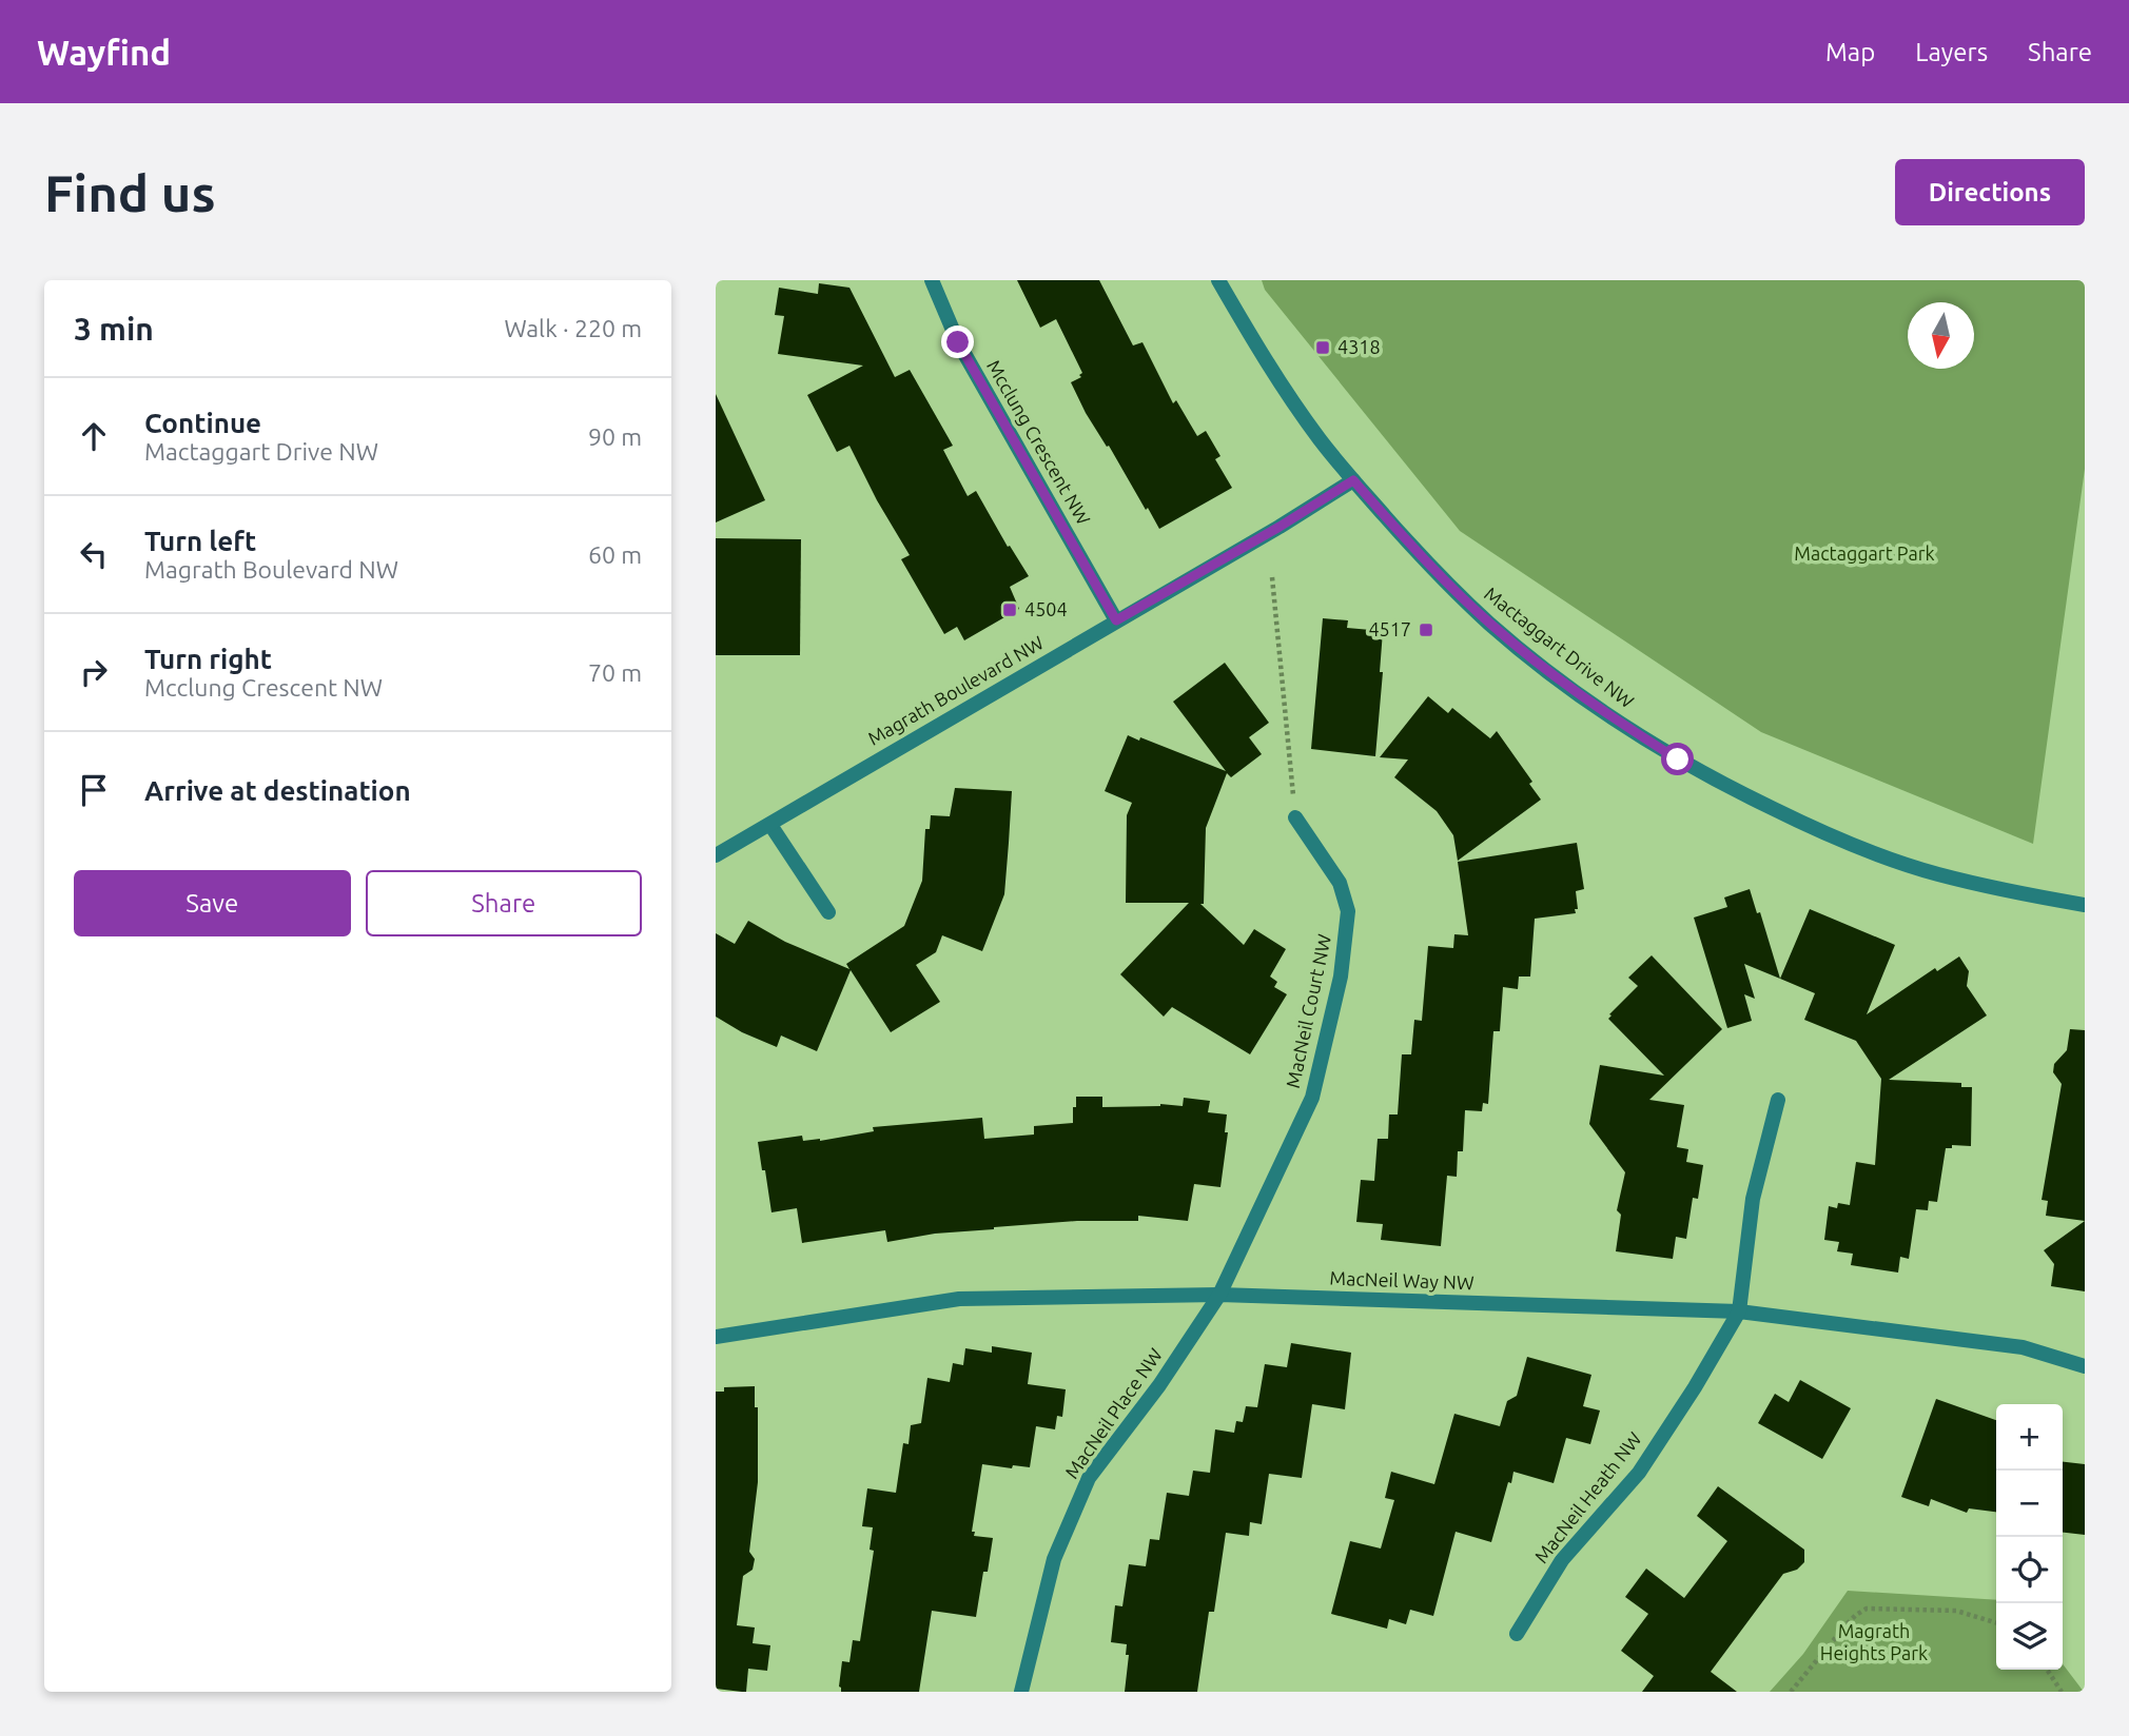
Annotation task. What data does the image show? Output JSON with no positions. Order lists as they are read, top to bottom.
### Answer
{
  "streets": {
    "street": [
      "Mcclung Crescent NW",
      "Mactaggart Drive NW",
      "Magrath Boulevard NW",
      "MacNeil Court NW",
      "MacNeil Way NW",
      "MacNeil Place NW",
      "MacNeil Heath NW"
    ]
  },
  "crossings": [
    ["Mcclung Crescent NW", "Magrath Boulevard NW"],
    ["Mactaggart Drive NW", "Magrath Boulevard NW"],
    ["MacNeil Court NW", "MacNeil Way NW"],
    ["MacNeil Court NW", "MacNeil Place NW"],
    ["MacNeil Way NW", "MacNeil Place NW"],
    ["MacNeil Way NW", "MacNeil Heath NW"]
  ],
  "parks": ["Mactaggart Park", "Magrath Heights Park"],
  "places": {
    "transit": ["4318", "4504", "4517"]
  },
  "north": "bottom",
  "page": {
    "header": "Wayfind",
    "nav": ["Map", "Layers", "Share"],
    "buttons": [
      "Directions",
      ["Save", "Share"]
    ],
    "title": "Find us",
    "heading": ["3 min", "Walk · 220 m"],
    "list": [
      ["Continue", "Mactaggart Drive NW", "90 m"],
      ["Turn left", "Magrath Boulevard NW", "60 m"],
      ["Turn right", "Mcclung Crescent NW", "70 m"],
      "Arrive at destination"
    ],
    "map_buttons": ["+", "−"]
  }
}
